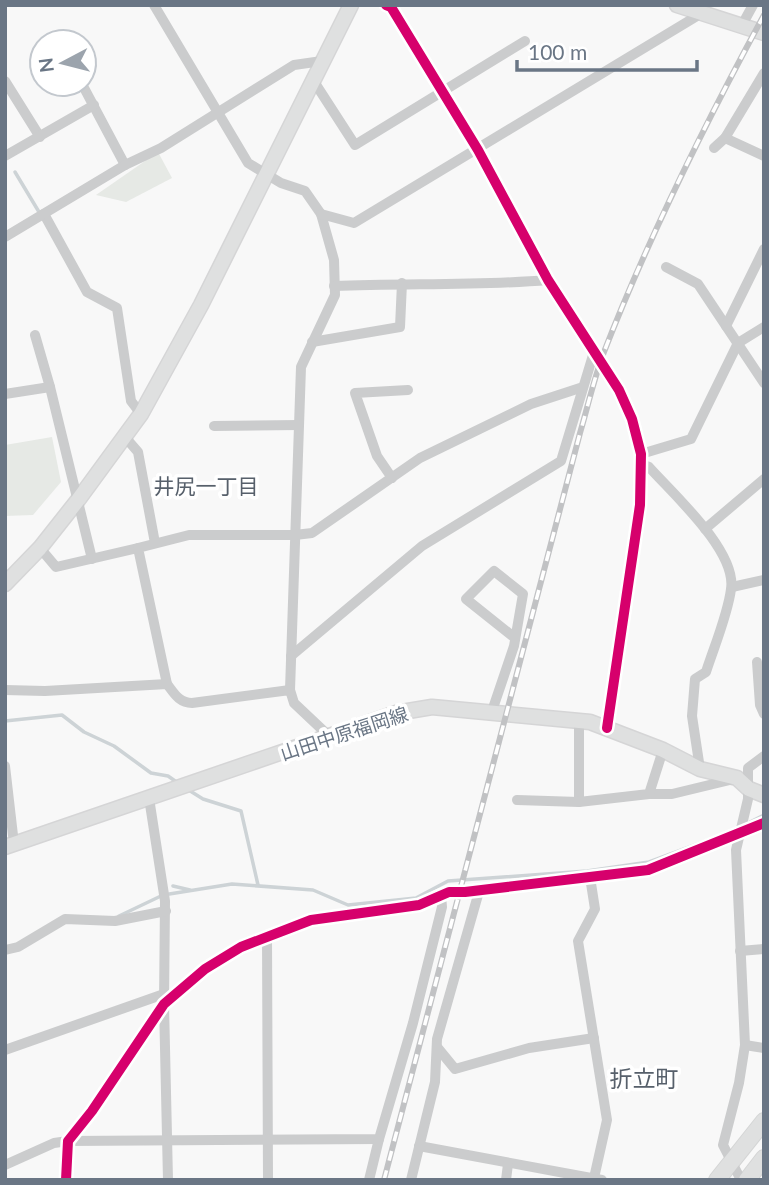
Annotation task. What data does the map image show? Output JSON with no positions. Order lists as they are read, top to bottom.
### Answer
{
  "streets": {
    "main road": ["山田中原福岡線"]
  },
  "districts": ["井尻一丁目", "折立町"],
  "scale_bar": "100 m",
  "north": "left"
}
